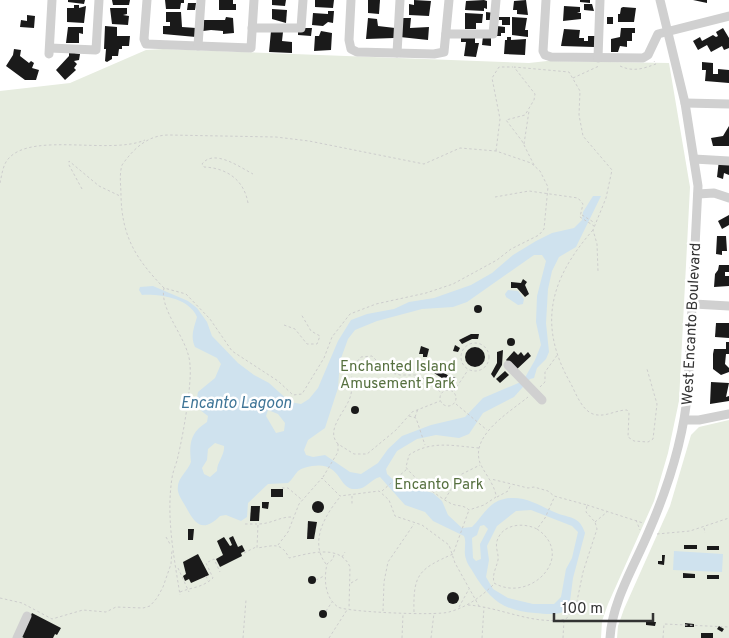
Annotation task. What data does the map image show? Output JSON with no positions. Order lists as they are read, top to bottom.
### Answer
{
  "streets": {
    "street": ["West Encanto Boulevard"]
  },
  "water": ["Encanto Lagoon"],
  "parks": ["Enchanted Island Amusement Park", "Encanto Park"],
  "scale_bar": "100 m"
}
